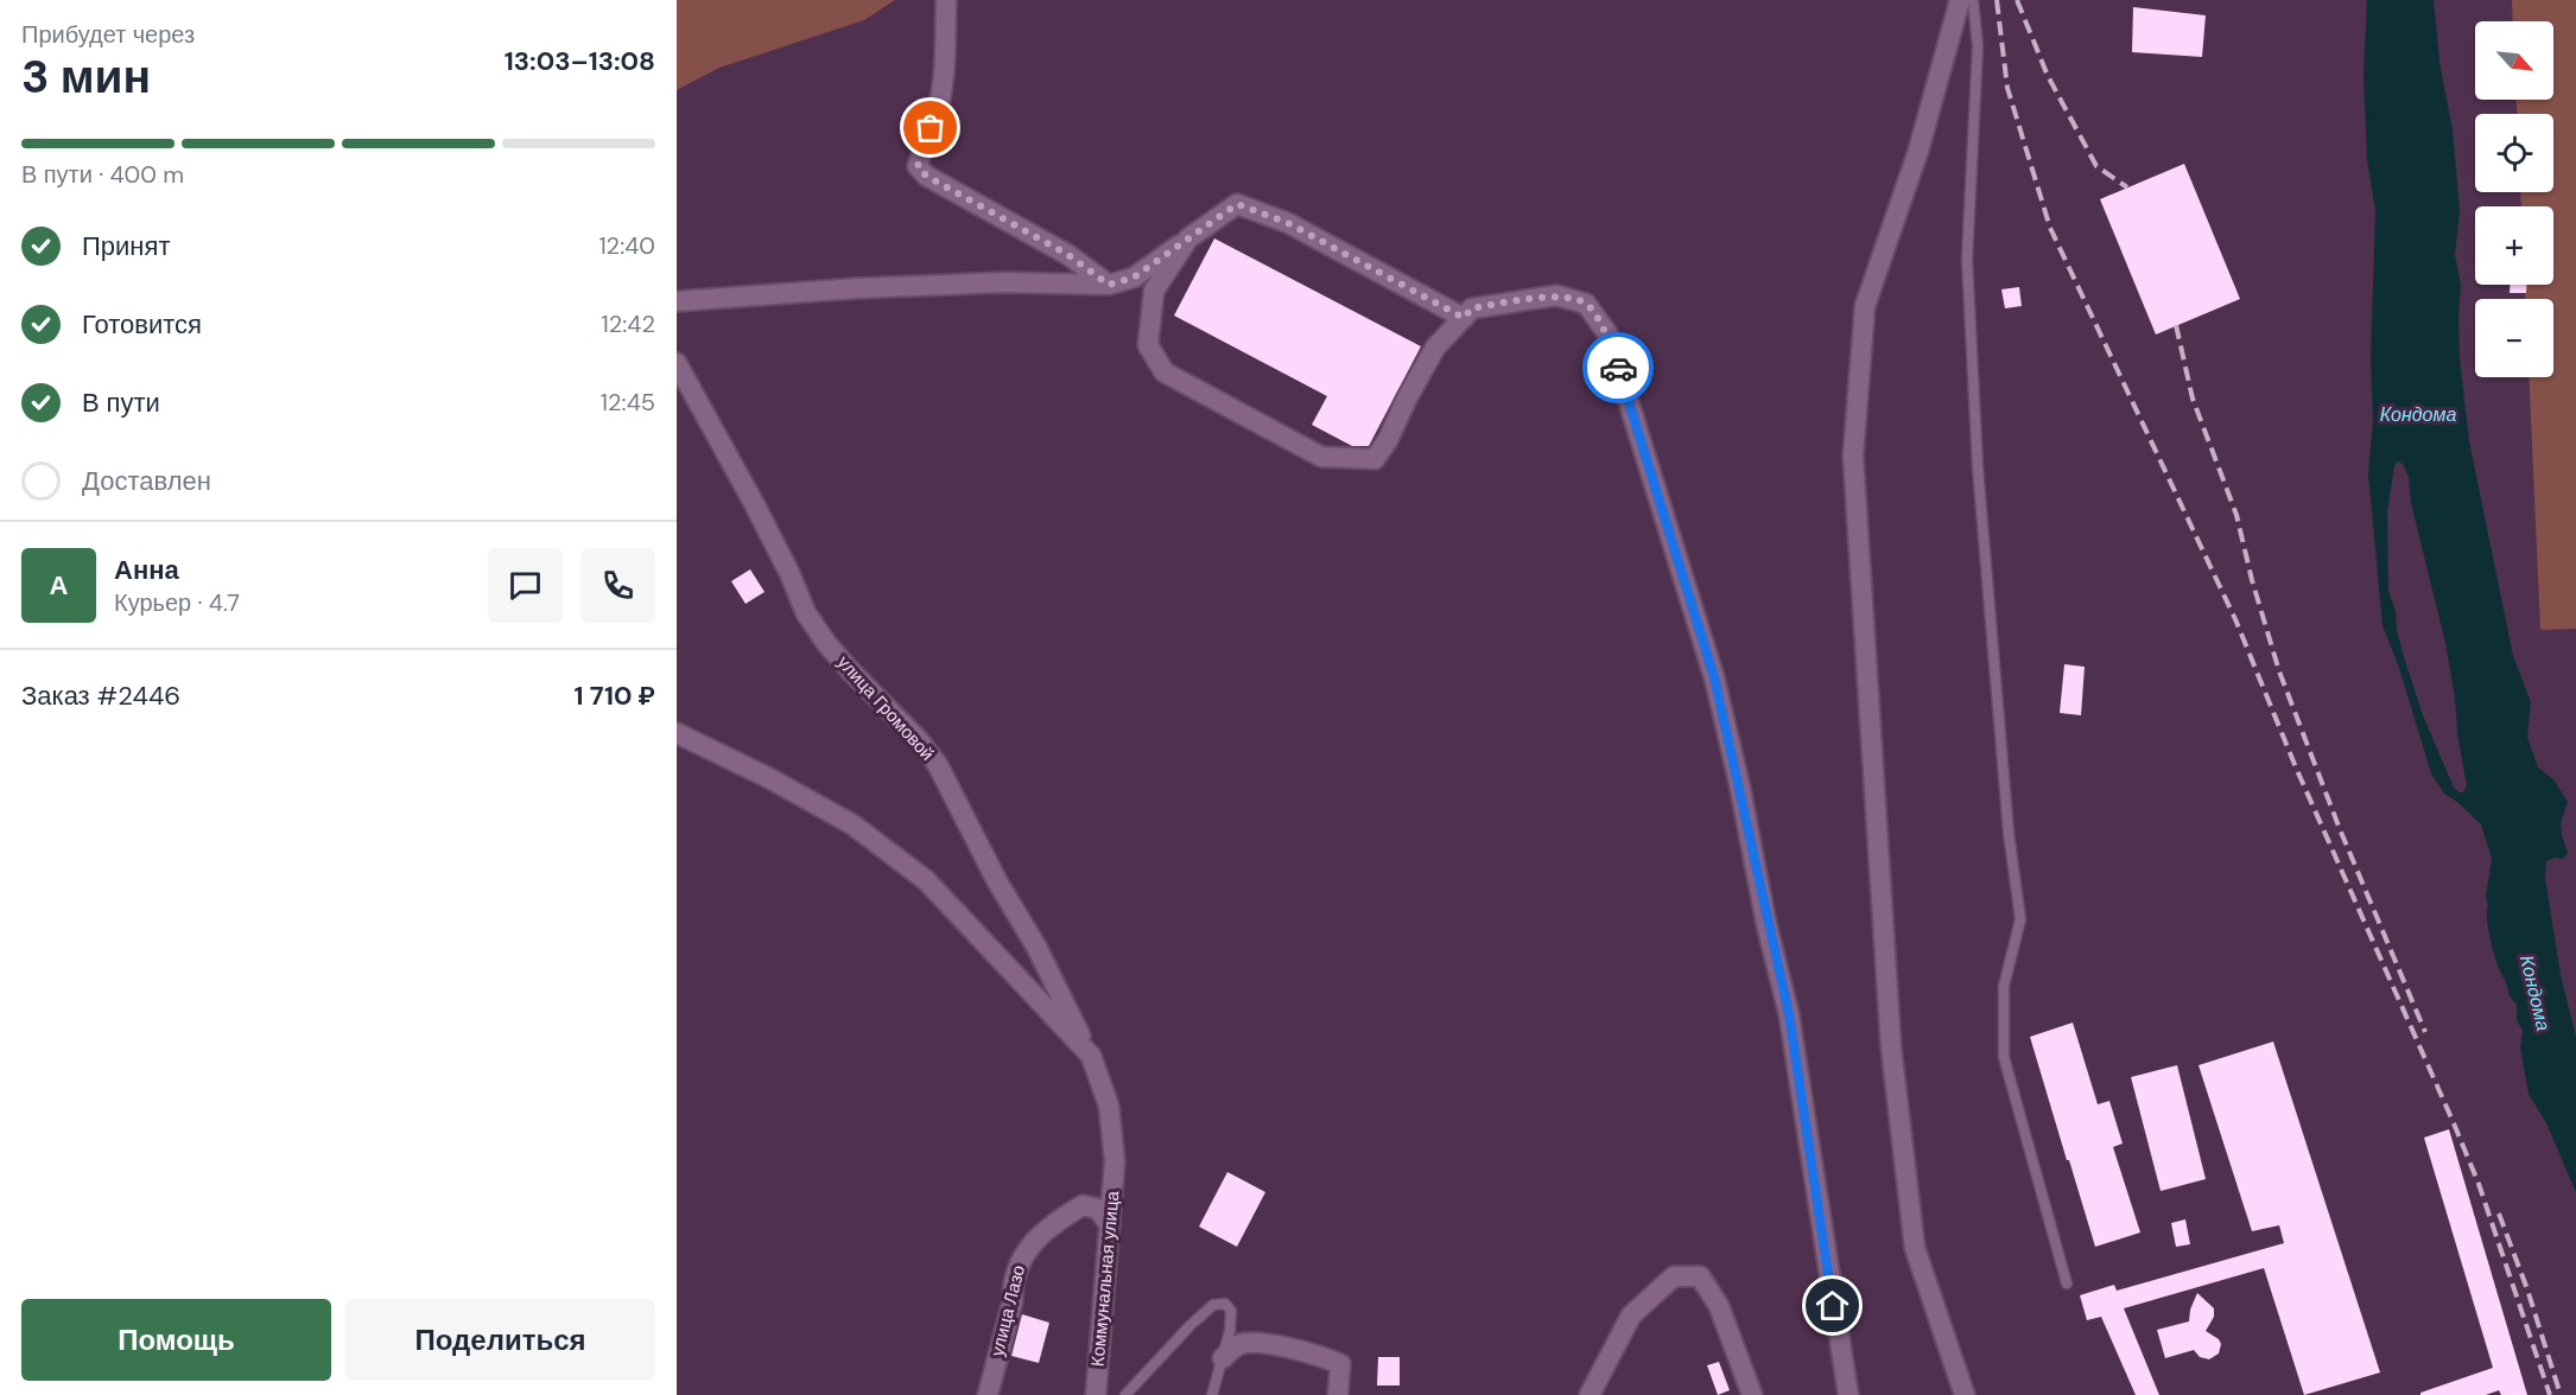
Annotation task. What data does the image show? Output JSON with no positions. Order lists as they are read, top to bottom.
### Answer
{
  "streets": {
    "street": ["улица Громовой", "Коммунальная улица", "улица Лазо"]
  },
  "crossings": [
    ["улица Громовой", "Коммунальная улица"],
    ["Коммунальная улица", "улица Лазо"]
  ],
  "water": ["Кондома"],
  "north": "bottom right",
  "page": {
    "heading": ["3 мин", "Прибудет через", "13:03–13:08"],
    "panel": [
      "Анна",
      "Курьер · 4.7",
      "Заказ #2446",
      "1 710 ₽"
    ],
    "map_buttons": ["+", "−"],
    "bar": "В пути · 400 m",
    "list": [
      ["Принят", "12:40"],
      ["Готовится", "12:42"],
      ["В пути", "12:45"],
      "Доставлен"
    ],
    "round": "А",
    "buttons": ["Помощь", "Поделиться"]
  }
}
